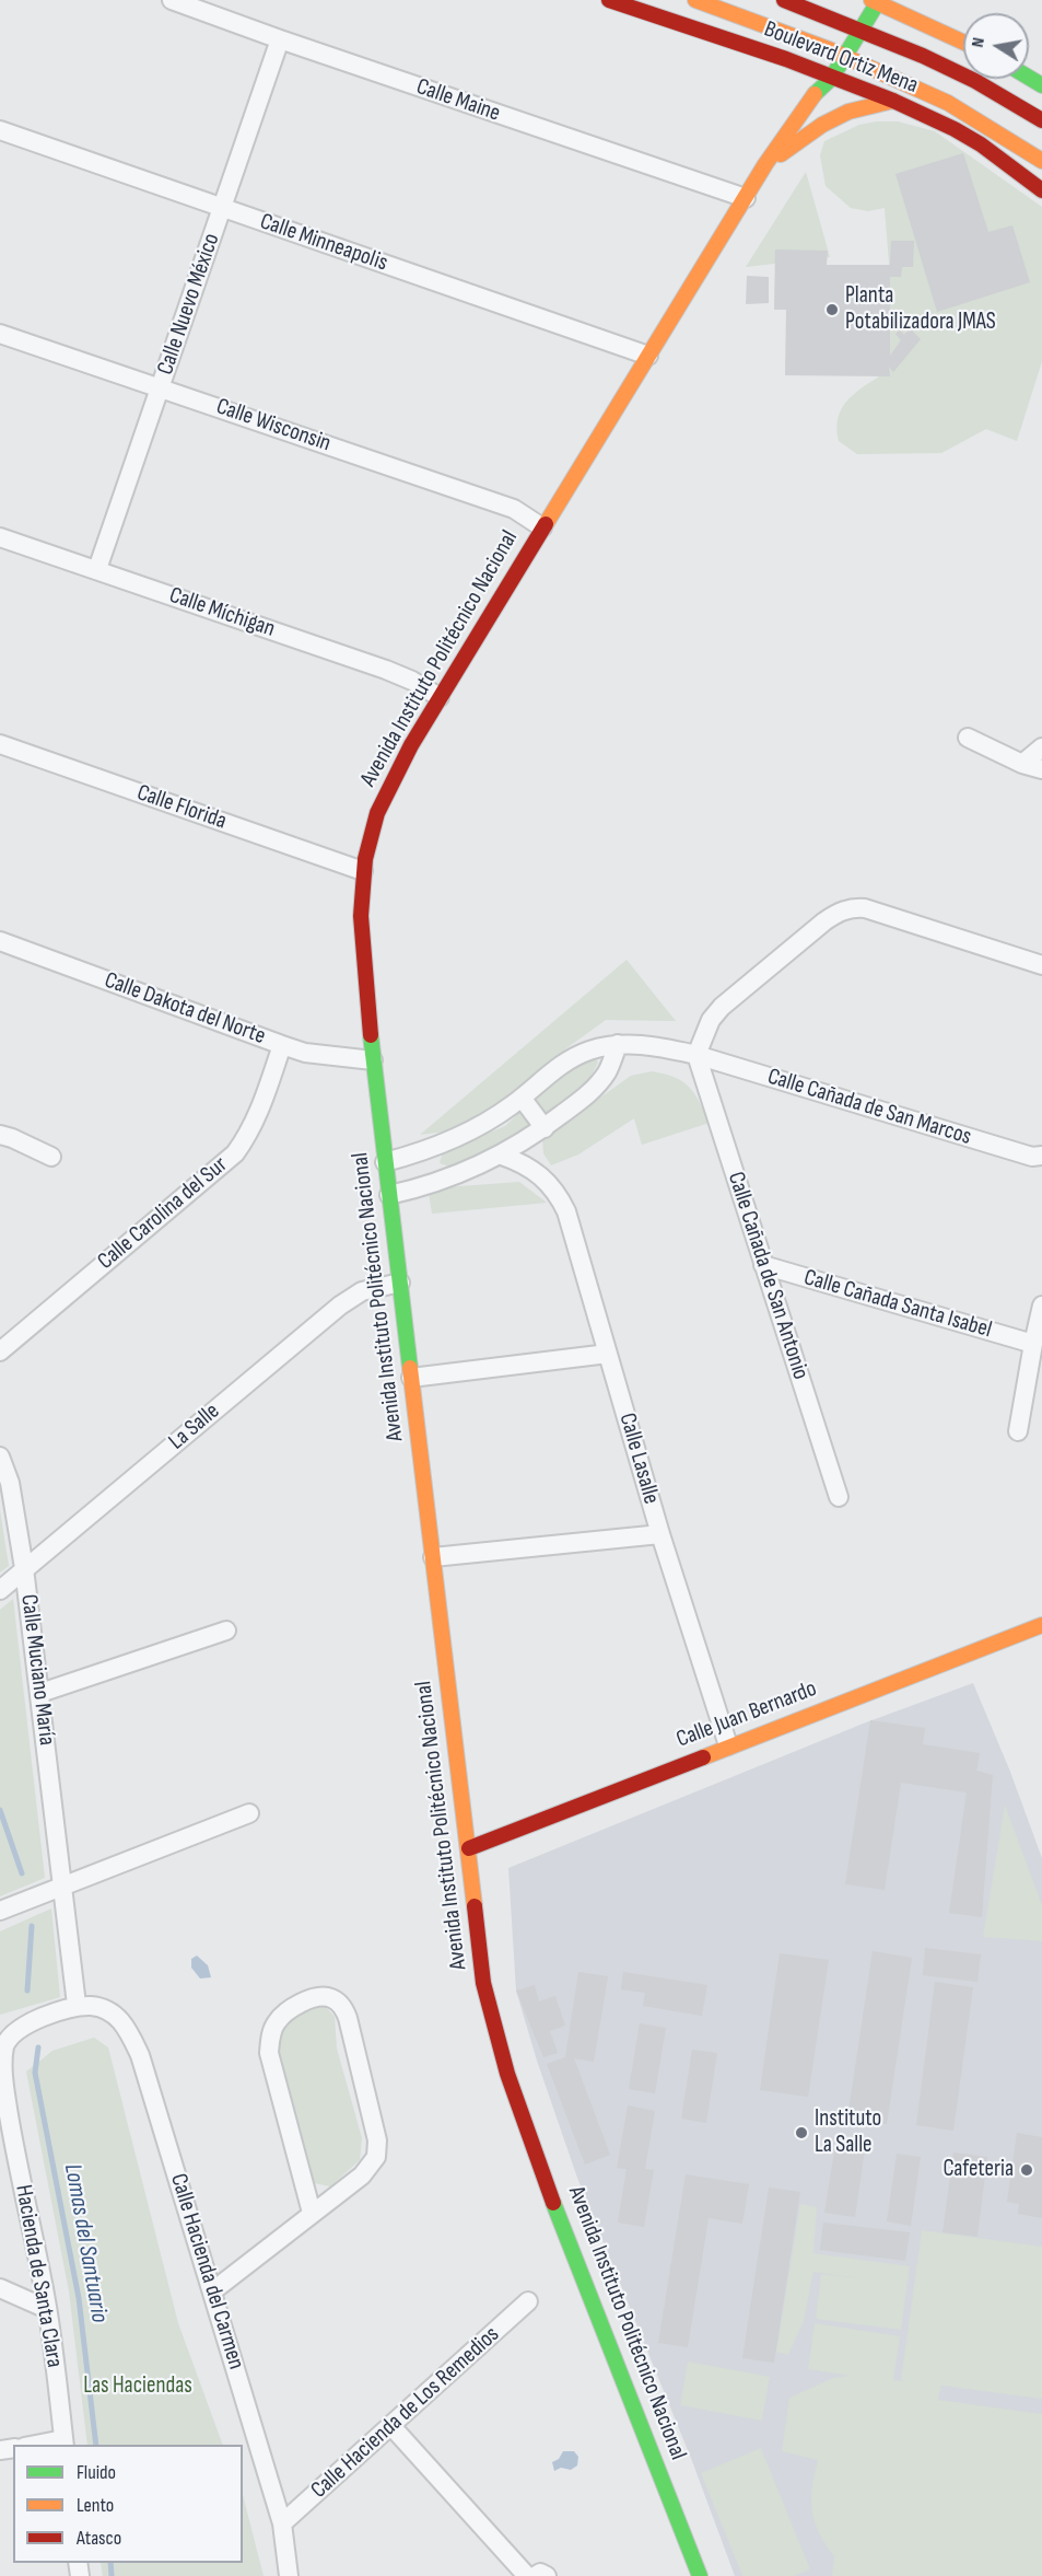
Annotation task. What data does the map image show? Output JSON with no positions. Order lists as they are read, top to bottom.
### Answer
{
  "streets": {
    "main road": ["Boulevard Ortiz Mena", "Avenida Instituto Politécnico Nacional", "Calle Juan Bernardo"],
    "street": [
      "Calle Maine",
      "Calle Minneapolis",
      "Calle Nuevo México",
      "Calle Wisconsin",
      "Calle Míchigan",
      "Calle Florida",
      "Calle Dakota del Norte",
      "Calle Cañada de San Marcos",
      "Calle Carolina del Sur",
      "Calle Cañada de San Antonio",
      "Calle Cañada Santa Isabel",
      "La Salle",
      "Calle Lasalle",
      "Calle Muciano María",
      "Calle Hacienda del Carmen",
      "Hacienda de Santa Clara",
      "Calle Hacienda de Los Remedios"
    ]
  },
  "crossings": [
    ["Boulevard Ortiz Mena", "Avenida Instituto Politécnico Nacional"],
    ["Calle Maine", "Calle Nuevo México"],
    ["Calle Maine", "Avenida Instituto Politécnico Nacional"],
    ["Calle Minneapolis", "Calle Nuevo México"],
    ["Calle Minneapolis", "Avenida Instituto Politécnico Nacional"],
    ["Calle Nuevo México", "Calle Wisconsin"],
    ["Calle Nuevo México", "Calle Míchigan"],
    ["Calle Wisconsin", "Avenida Instituto Politécnico Nacional"],
    ["Calle Míchigan", "Avenida Instituto Politécnico Nacional"],
    ["Avenida Instituto Politécnico Nacional", "Calle Florida"],
    ["Avenida Instituto Politécnico Nacional", "Calle Dakota del Norte"],
    ["Avenida Instituto Politécnico Nacional", "Calle Cañada de San Marcos"],
    ["Avenida Instituto Politécnico Nacional", "La Salle"],
    ["Avenida Instituto Politécnico Nacional", "Calle Juan Bernardo"],
    ["Calle Dakota del Norte", "Calle Carolina del Sur"],
    ["Calle Cañada de San Marcos", "Calle Cañada de San Antonio"],
    ["Calle Cañada de San Antonio", "Calle Cañada Santa Isabel"],
    ["La Salle", "Calle Muciano María"],
    ["Calle Lasalle", "Calle Juan Bernardo"],
    ["Calle Muciano María", "Calle Hacienda del Carmen"],
    ["Calle Hacienda del Carmen", "Calle Hacienda de Los Remedios"]
  ],
  "water": ["Lomas del Santuario"],
  "parks": ["Las Haciendas"],
  "places": ["Planta Potabilizadora JMAS", "Instituto La Salle", "Cafeteria"],
  "legend": ["Fluido", "Lento", "Atasco"],
  "north": "left"
}
